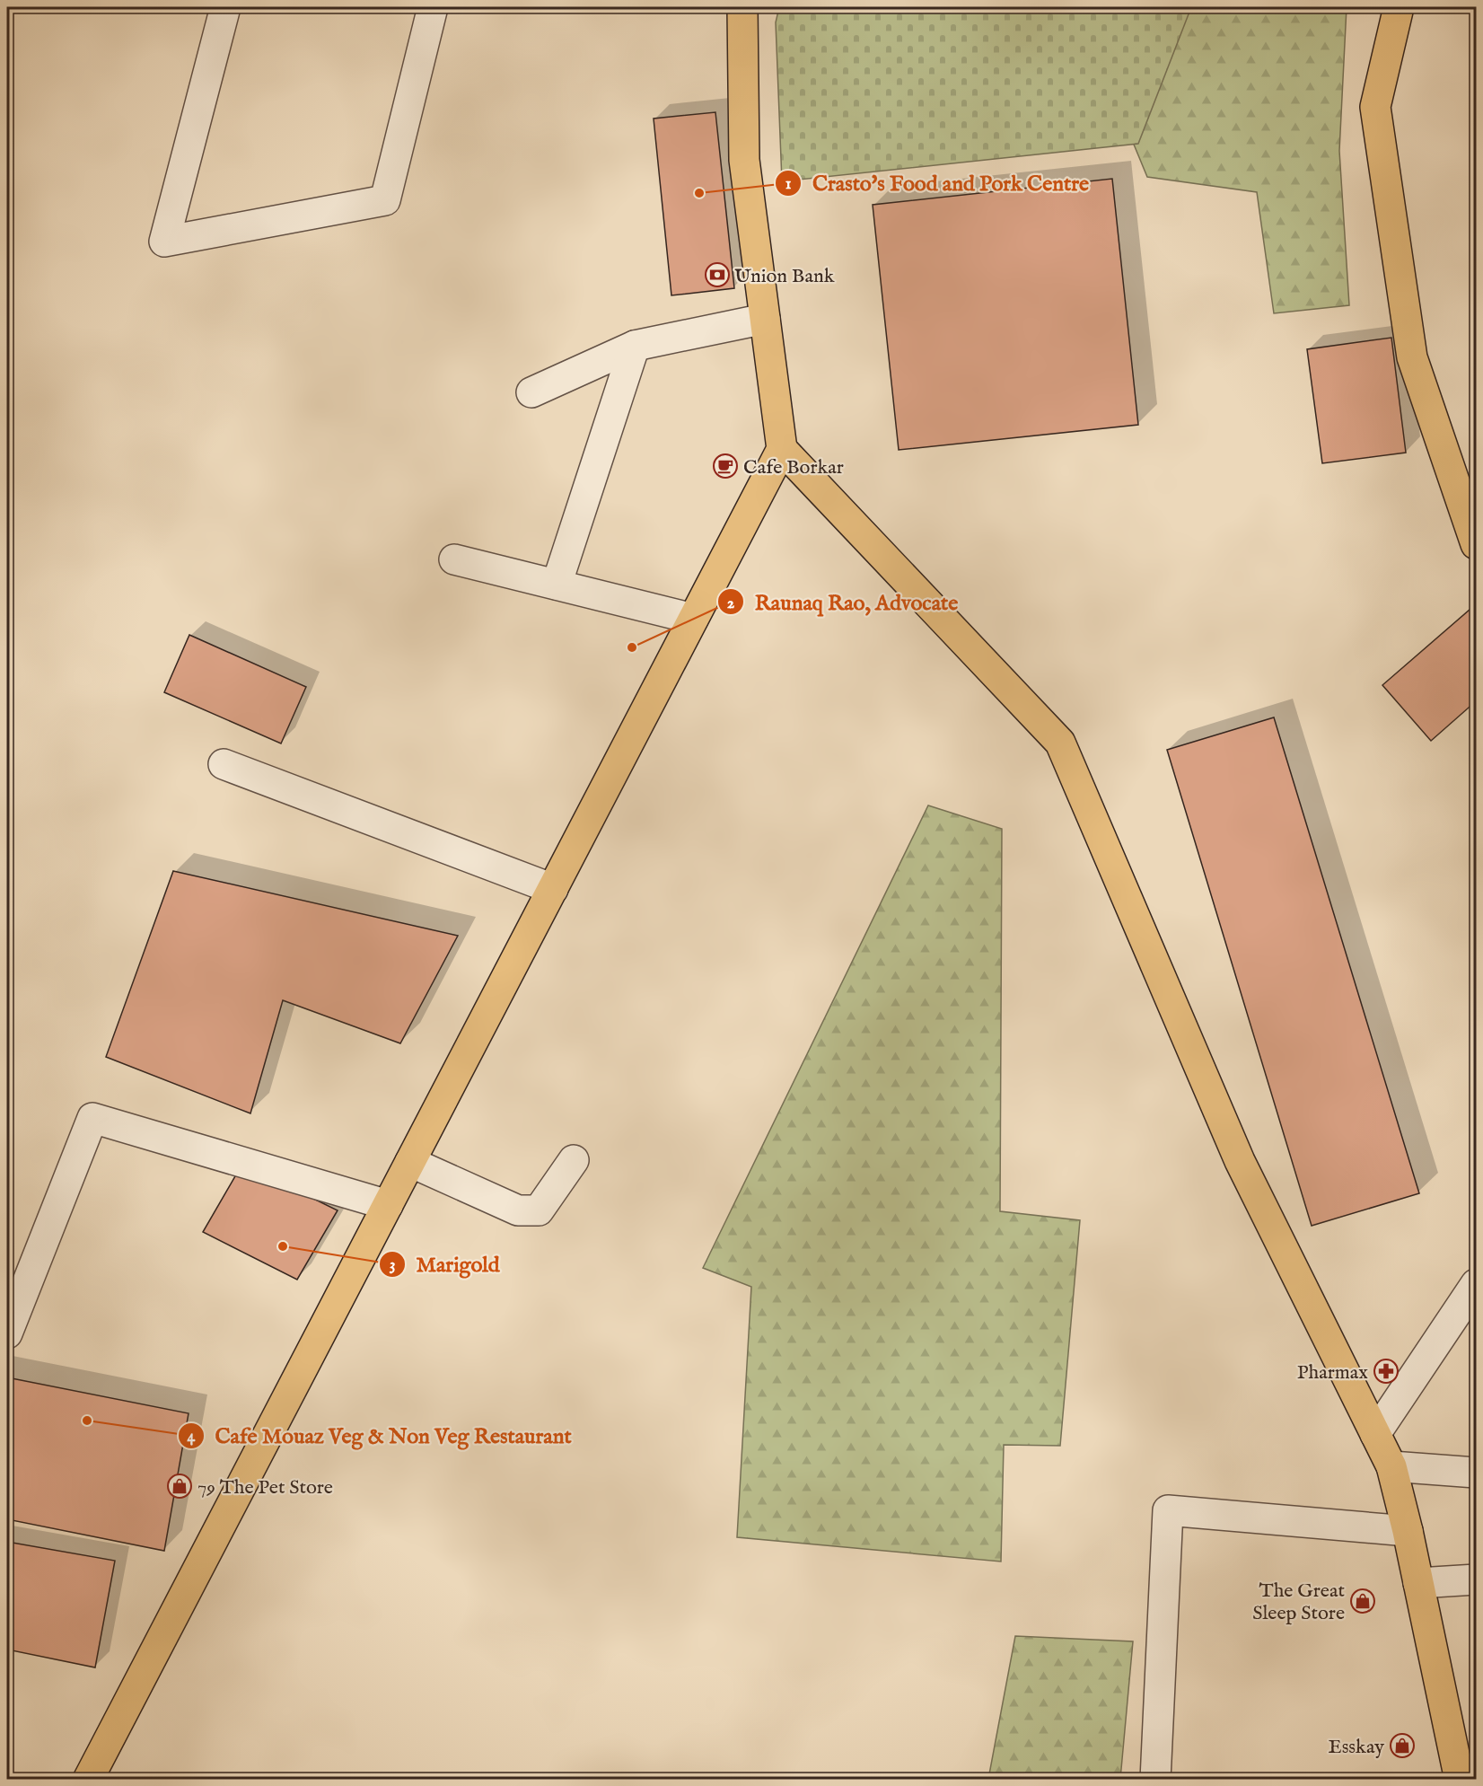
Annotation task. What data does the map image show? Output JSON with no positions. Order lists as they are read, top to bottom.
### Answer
{
  "places": {
    "other": [
      "Crasto's Food and Pork Centre",
      "Raunaq Rao, Advocate",
      "Marigold",
      "Cafe Mouaz Veg & Non Veg Restaurant"
    ],
    "bank": ["Union Bank"],
    "cafe": ["Cafe Borkar"],
    "pharmacy": ["Pharmax"],
    "shop": ["79 The Pet Store", "The Great Sleep Store", "Esskay"]
  }
}
